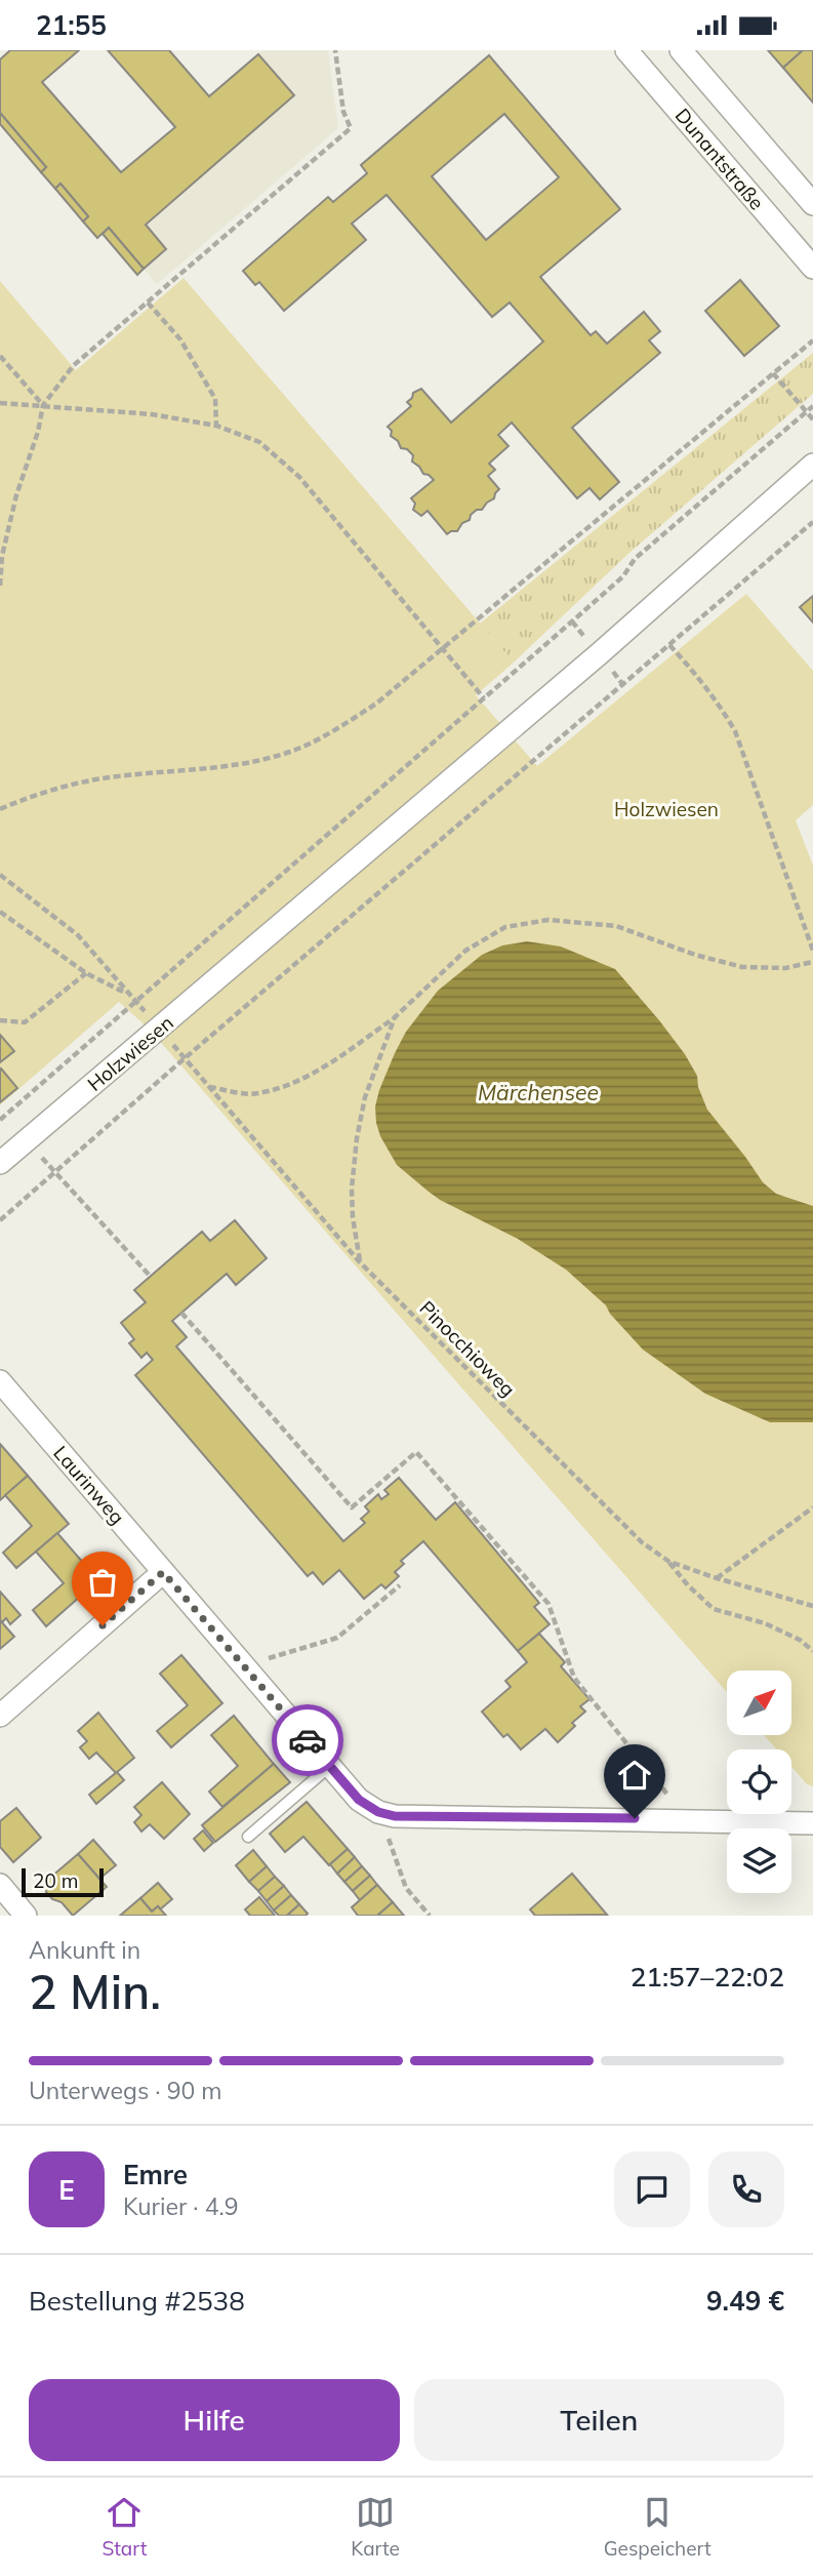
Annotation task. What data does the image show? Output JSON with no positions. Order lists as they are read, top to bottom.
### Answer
{
  "streets": {
    "street": ["Dunantstraße", "Holzwiesen", "Laurinweg"],
    "path": ["Pinocchioweg"]
  },
  "crossings": [
    ["Holzwiesen", "Pinocchioweg"]
  ],
  "water": ["Märchensee"],
  "parks": ["Holzwiesen"],
  "scale_bar": "20 m",
  "north": "top right",
  "page": {
    "status": "21:55",
    "scale": "20 m",
    "heading": ["2 Min.", "Ankunft in", "21:57–22:02"],
    "panel": [
      "Emre",
      "Kurier · 4.9",
      "Bestellung #2538",
      "9.49 €"
    ],
    "bar": "Unterwegs · 90 m",
    "round": "E",
    "buttons": ["Hilfe", "Teilen"],
    "tabs": ["Start", "Karte", "Gespeichert"]
  }
}
